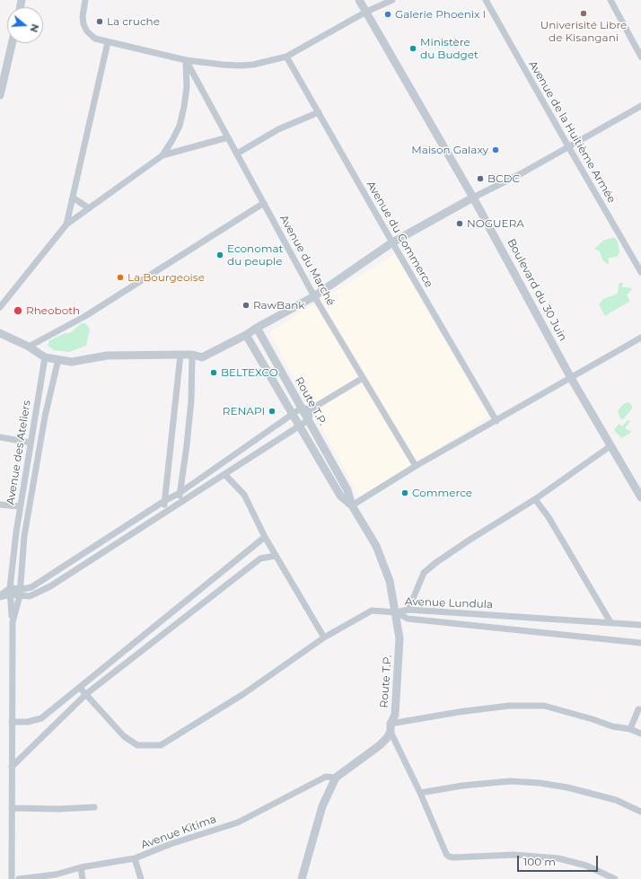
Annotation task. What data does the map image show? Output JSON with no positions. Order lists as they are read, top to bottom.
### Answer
{
  "streets": {
    "street": [
      "Avenue de la Huitième Armée",
      "Avenue du Commerce",
      "Avenue du Marché",
      "Boulevard du 30 Juin",
      "Route T.P.",
      "Avenue des Ateliers",
      "Avenue Lundula",
      "Avenue Kitima"
    ]
  },
  "crossings": [
    ["Route T.P.", "Avenue Lundula"],
    ["Route T.P.", "Avenue Kitima"]
  ],
  "places": [
    "Univerisité Libre de Kisangani",
    "Galerie Phoenix I",
    "La cruche",
    "Ministère du Budget",
    "Maison Galaxy",
    "BCDC",
    "NOGUERA",
    "Economat du peuple",
    "La Bourgeoise",
    "RawBank",
    "Rheoboth",
    "BELTEXCO",
    "RENAPI",
    "Commerce"
  ],
  "scale_bar": "100 m",
  "north": "right"
}
